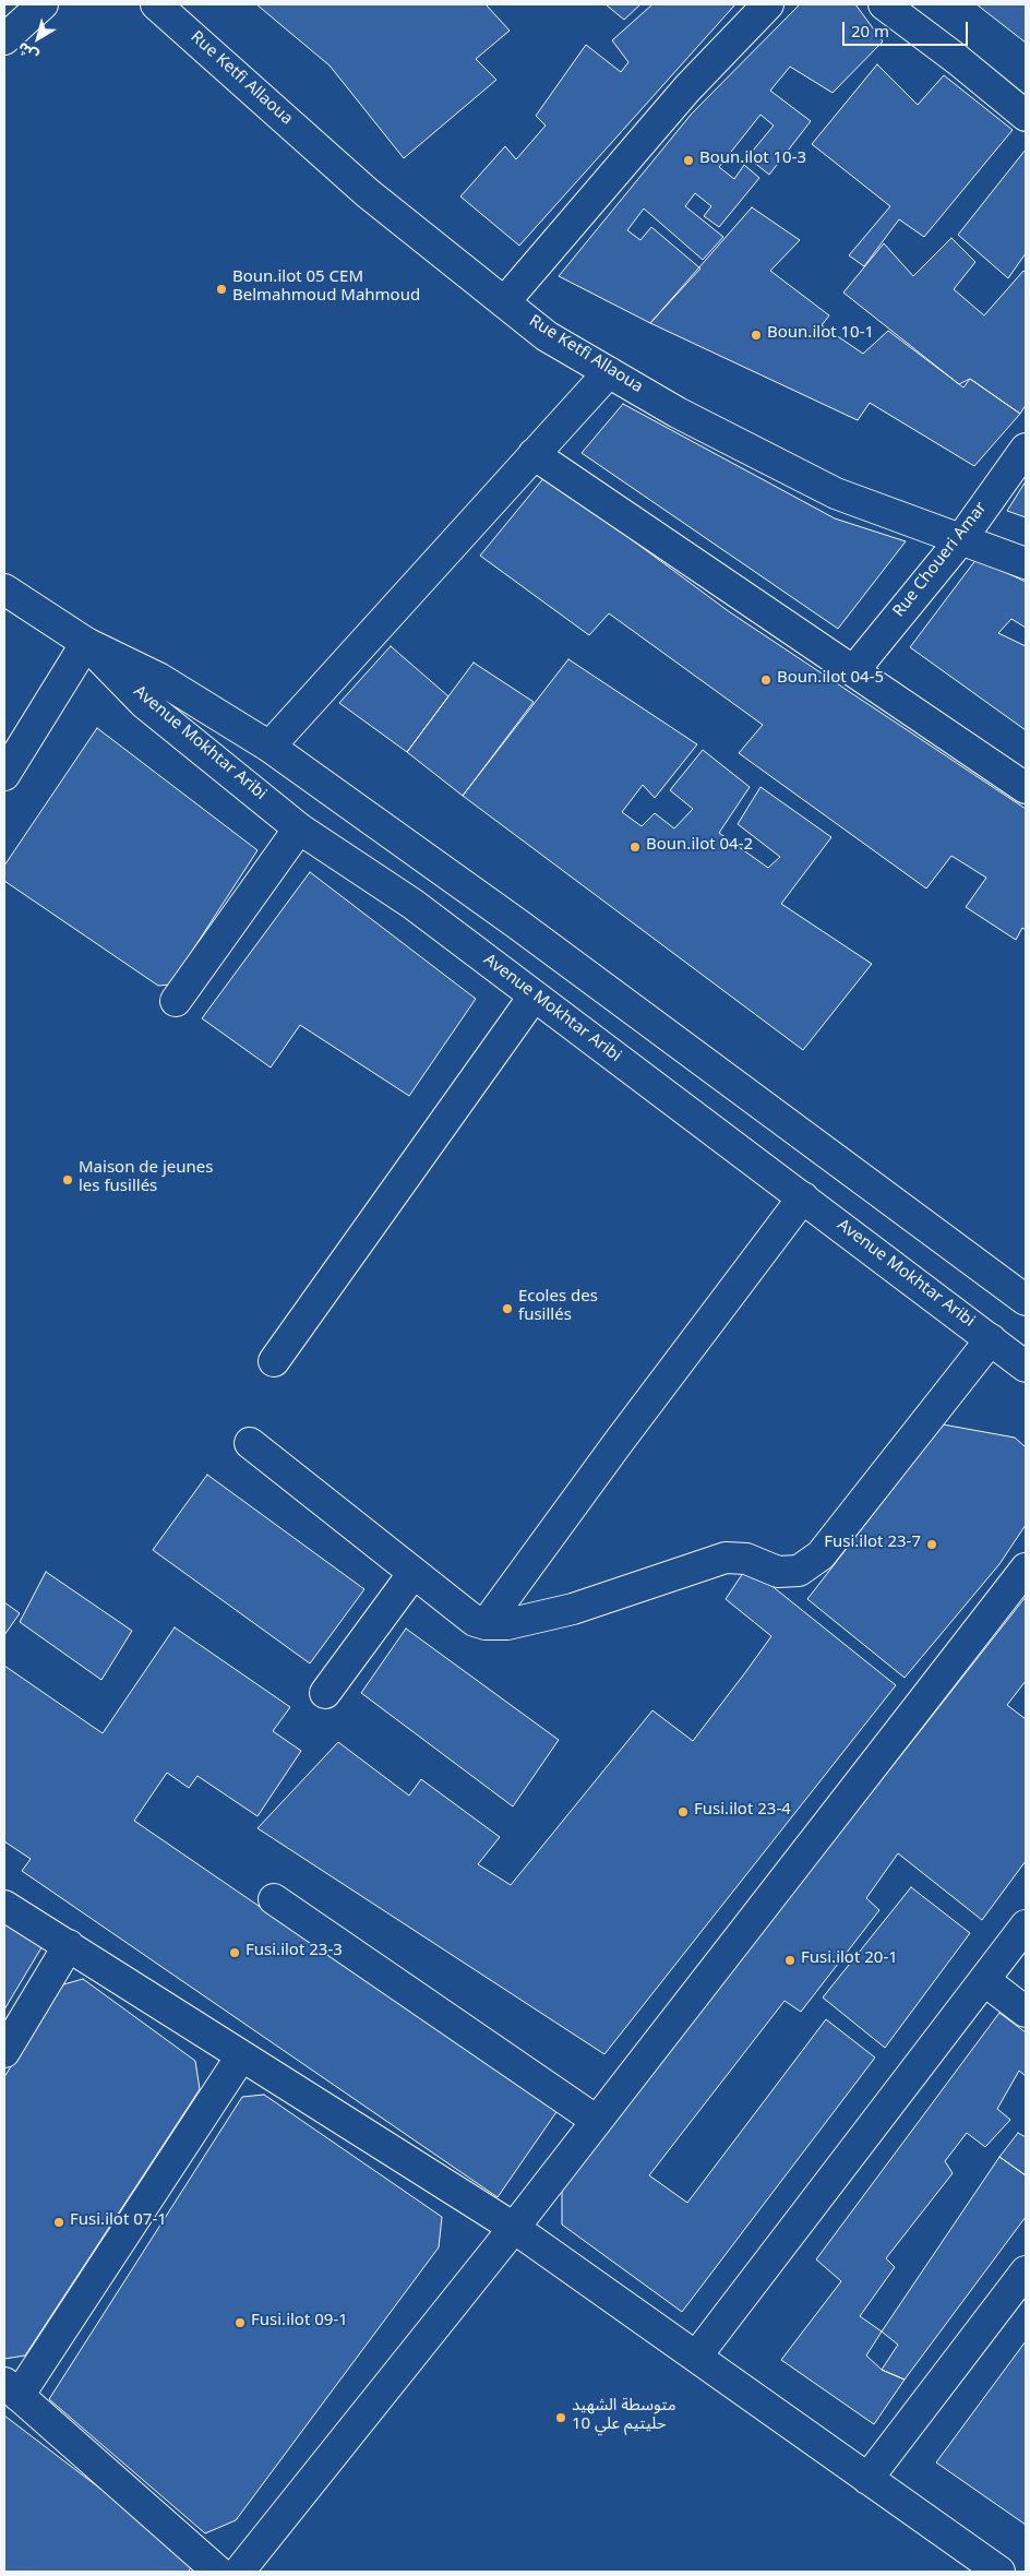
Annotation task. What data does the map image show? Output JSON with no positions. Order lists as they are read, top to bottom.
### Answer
{
  "streets": {
    "street": ["Rue Ketfi Allaoua", "Rue Choueri Amar", "Avenue Mokhtar Aribi"]
  },
  "crossings": [
    ["Rue Ketfi Allaoua", "Rue Choueri Amar"]
  ],
  "places": [
    "Boun.ilot 10-3",
    "Boun.ilot 05 CEM Belmahmoud Mahmoud",
    "Boun.ilot 10-1",
    "Boun.ilot 04-5",
    "Boun.ilot 04-2",
    "Maison de jeunes les fusillés",
    "Ecoles des fusillés",
    "Fusi.ilot 23-7",
    "Fusi.ilot 23-4",
    "Fusi.ilot 23-3",
    "Fusi.ilot 20-1",
    "Fusi.ilot 07-1",
    "Fusi.ilot 09-1",
    "متوسطة الشهيد حليتيم علي 10"
  ],
  "scale_bar": "20 m",
  "north": "bottom left"
}
